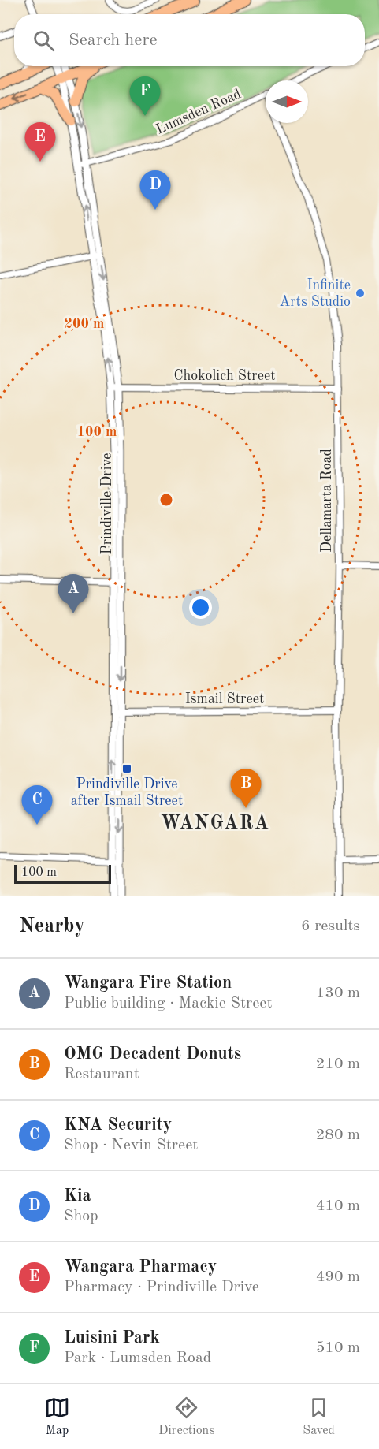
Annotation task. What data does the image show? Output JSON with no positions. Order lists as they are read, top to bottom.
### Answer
{
  "streets": {
    "street": [
      "Lumsden Road",
      "Chokolich Street",
      "Dellamarta Road",
      "Prindiville Drive",
      "Ismail Street"
    ]
  },
  "crossings": [
    ["Lumsden Road", "Prindiville Drive"],
    ["Chokolich Street", "Dellamarta Road"],
    ["Chokolich Street", "Prindiville Drive"],
    ["Dellamarta Road", "Ismail Street"],
    ["Prindiville Drive", "Ismail Street"]
  ],
  "districts": ["WANGARA"],
  "places": {
    "other": ["Infinite Arts Studio"],
    "transit": ["Prindiville Drive after Ismail Street"]
  },
  "scale_bar": "100 m",
  "north": "right",
  "page": {
    "search": "Search here",
    "pins": [
      "F",
      "E",
      "D",
      "A",
      "B",
      "C"
    ],
    "scale": "100 m",
    "heading": ["Nearby", "6 results"],
    "list": [
      {
        "mark": "A",
        "name": "Wangara Fire Station",
        "note": "Public building · Mackie Street",
        "value": "130 m"
      },
      {
        "mark": "B",
        "name": "OMG Decadent Donuts",
        "note": "Restaurant",
        "value": "210 m"
      },
      {
        "mark": "C",
        "name": "KNA Security",
        "note": "Shop · Nevin Street",
        "value": "280 m"
      },
      {
        "mark": "D",
        "name": "Kia",
        "note": "Shop",
        "value": "410 m"
      },
      {
        "mark": "E",
        "name": "Wangara Pharmacy",
        "note": "Pharmacy · Prindiville Drive",
        "value": "490 m"
      },
      {
        "mark": "F",
        "name": "Luisini Park",
        "note": "Park · Lumsden Road",
        "value": "510 m"
      }
    ],
    "nav": ["Map", "Directions", "Saved"]
  },
  "rings": ["200 m", "100 m"]
}
